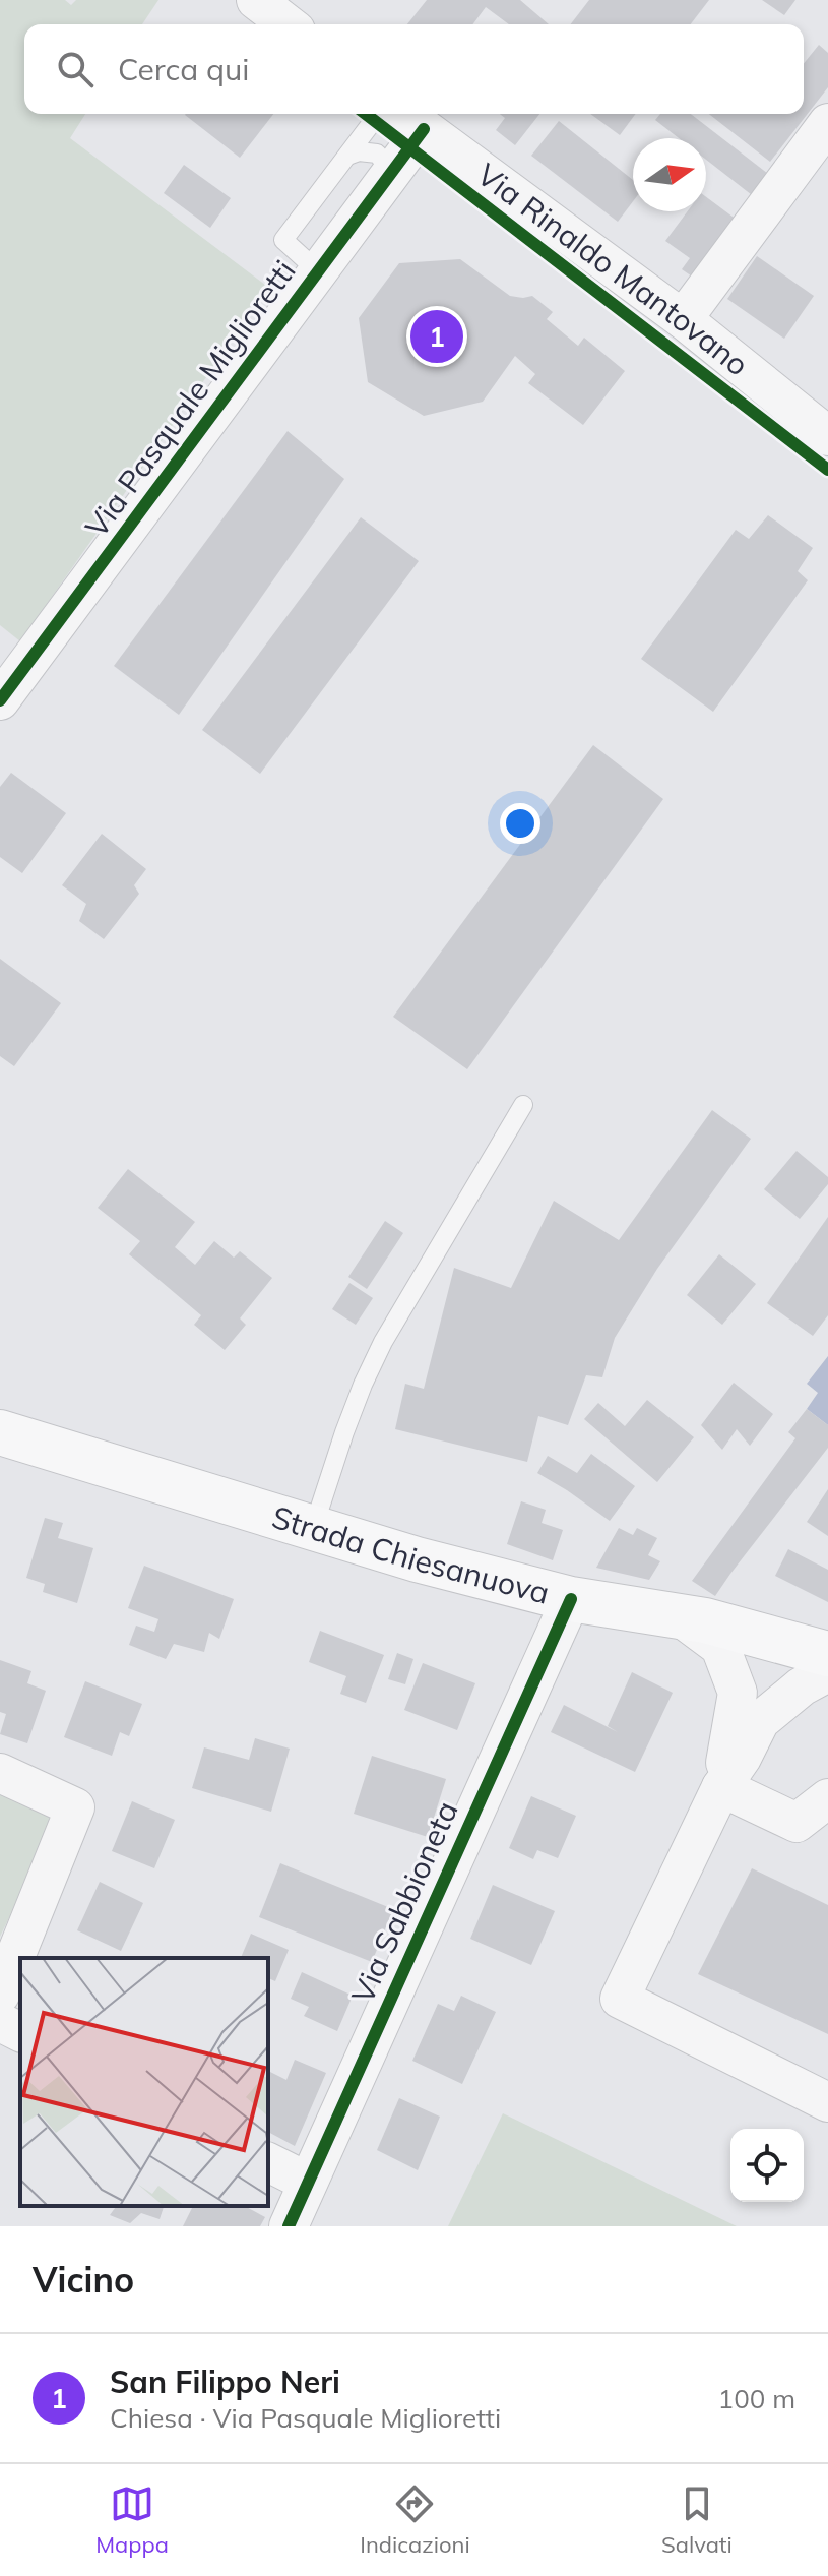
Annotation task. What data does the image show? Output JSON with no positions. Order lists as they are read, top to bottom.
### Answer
{
  "streets": {
    "main road": ["Strada Chiesanuova"],
    "street": ["Via Rinaldo Mantovano", "Via Pasquale Miglioretti", "Via Sabbioneta"]
  },
  "crossings": [
    ["Via Rinaldo Mantovano", "Via Pasquale Miglioretti"],
    ["Strada Chiesanuova", "Via Sabbioneta"]
  ],
  "north": "right",
  "page": {
    "search": "Cerca qui",
    "pins": "1",
    "heading": "Vicino",
    "list": [
      {
        "mark": "1",
        "name": "San Filippo Neri",
        "note": "Chiesa · Via Pasquale Miglioretti",
        "value": "100 m"
      }
    ],
    "nav": ["Mappa", "Indicazioni", "Salvati"]
  }
}
